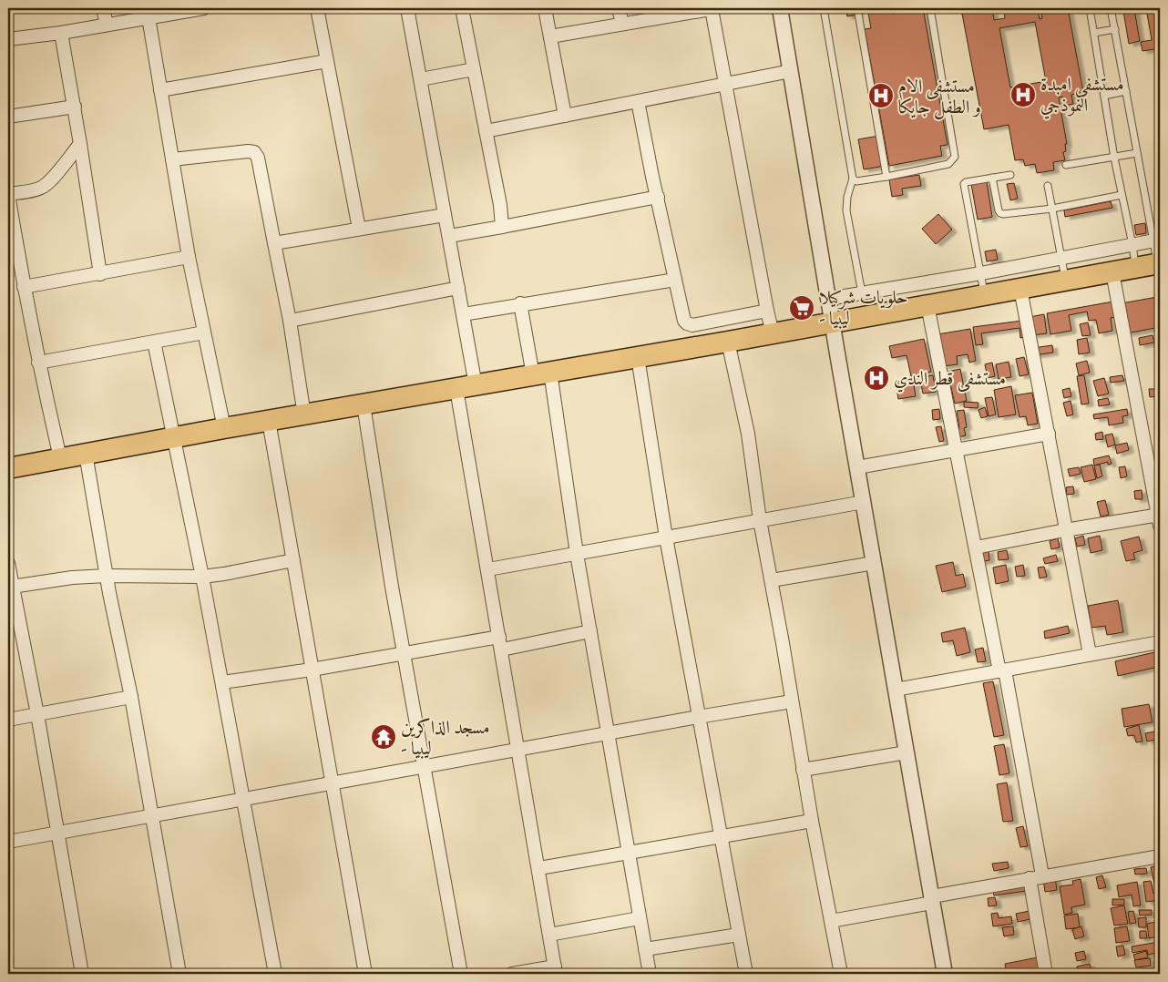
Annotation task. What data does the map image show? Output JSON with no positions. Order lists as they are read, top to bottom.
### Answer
{
  "places": {
    "hospital": ["مستشفى امبدة النموذجي", "مستشفى الام و الطفل جايكا", "مستشفى قطر الندي"],
    "supermarket": ["حلويات شركيلا - ليبيا"],
    "temple": ["مسجد الذاكرين - ليبيا"]
  }
}
